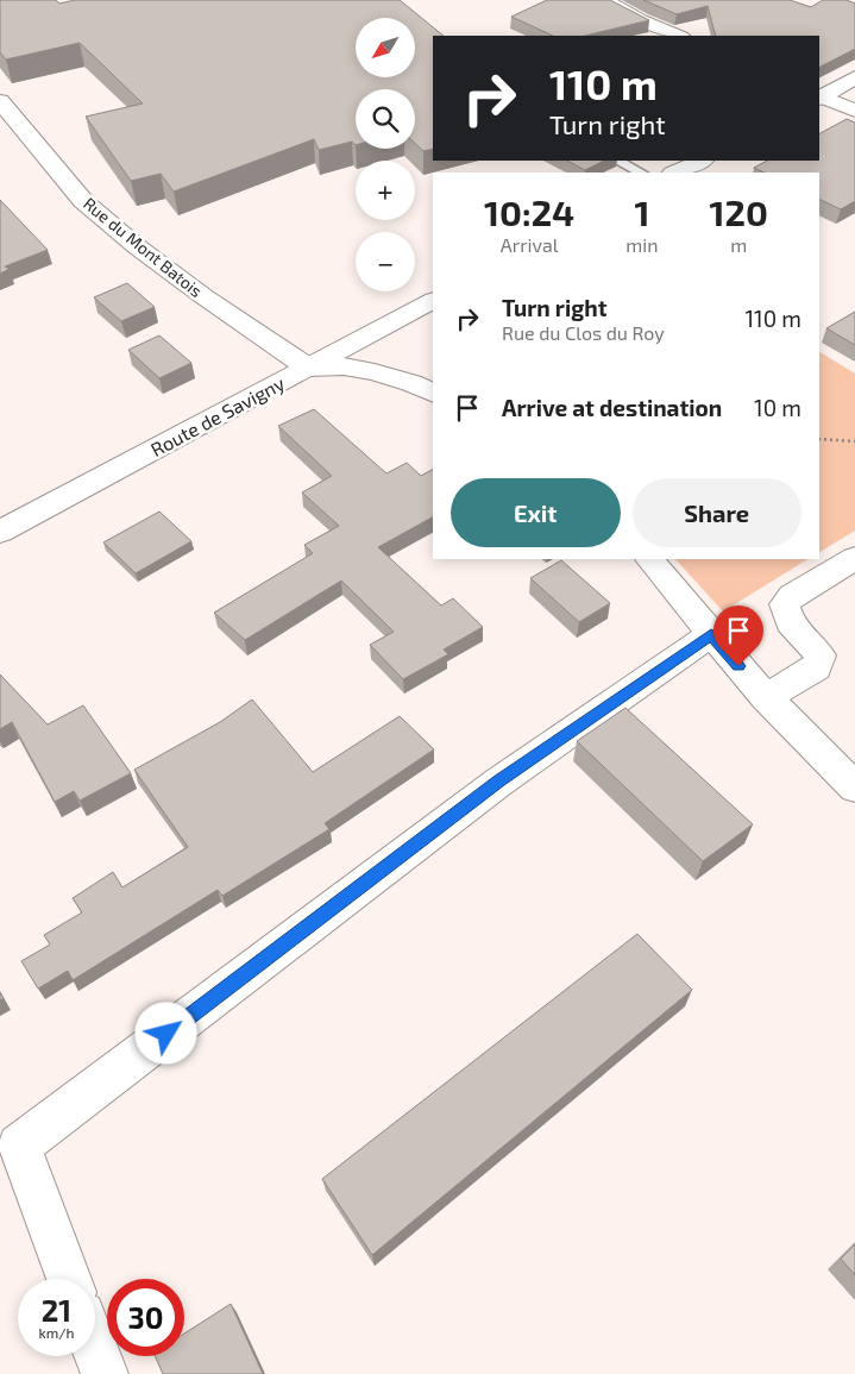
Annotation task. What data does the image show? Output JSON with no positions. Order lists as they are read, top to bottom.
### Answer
{
  "streets": {
    "street": ["Rue du Mont Batois", "Route de Savigny"]
  },
  "crossings": [
    ["Rue du Mont Batois", "Route de Savigny"]
  ],
  "north": "bottom left",
  "page": {
    "map_buttons": ["+", "−"],
    "turn": ["110 m", "Turn right"],
    "eta": [
      "10:24",
      "Arrival",
      "1",
      "min",
      "120",
      "m"
    ],
    "list": [
      {
        "name": "Turn right",
        "note": "Rue du Clos du Roy",
        "value": "110 m"
      },
      {
        "name": "Arrive at destination",
        "value": "10 m"
      }
    ],
    "buttons": ["Exit", "Share"],
    "speed": "21 km/h",
    "limit": "30"
  }
}
